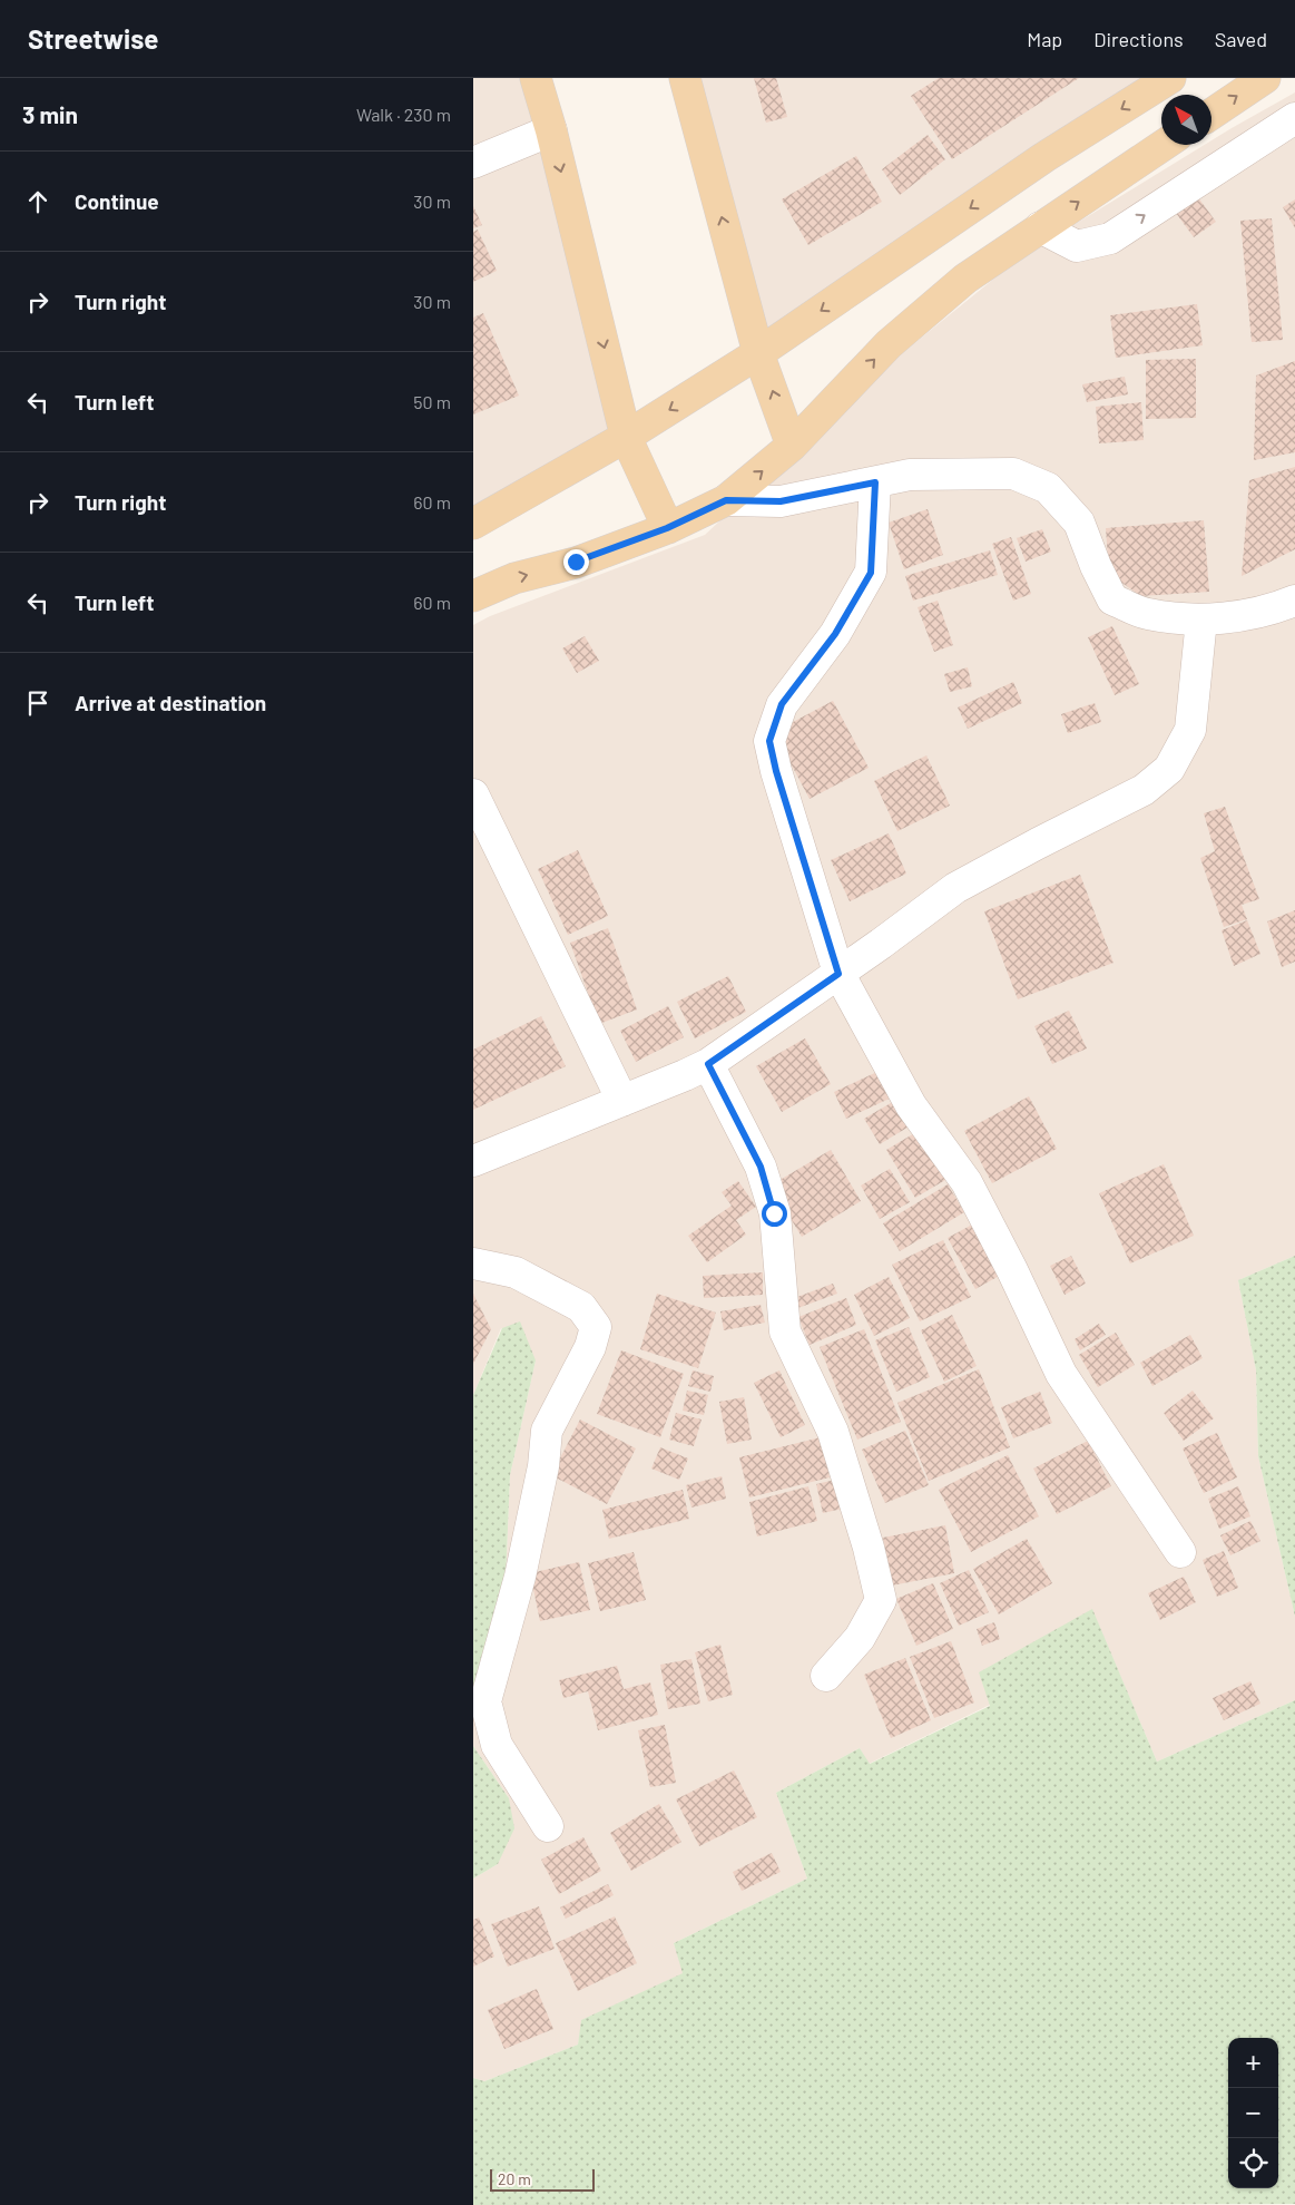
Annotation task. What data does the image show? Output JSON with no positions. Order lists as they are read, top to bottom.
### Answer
{
  "scale_bar": "20 m",
  "north": "top left",
  "page": {
    "header": "Streetwise",
    "nav": ["Map", "Directions", "Saved"],
    "heading": ["3 min", "Walk · 230 m"],
    "list": [
      ["Continue", "30 m"],
      ["Turn right", "30 m"],
      ["Turn left", "50 m"],
      ["Turn right", "60 m"],
      ["Turn left", "60 m"],
      "Arrive at destination"
    ],
    "map_buttons": ["+", "−"],
    "scale": "20 m"
  }
}
